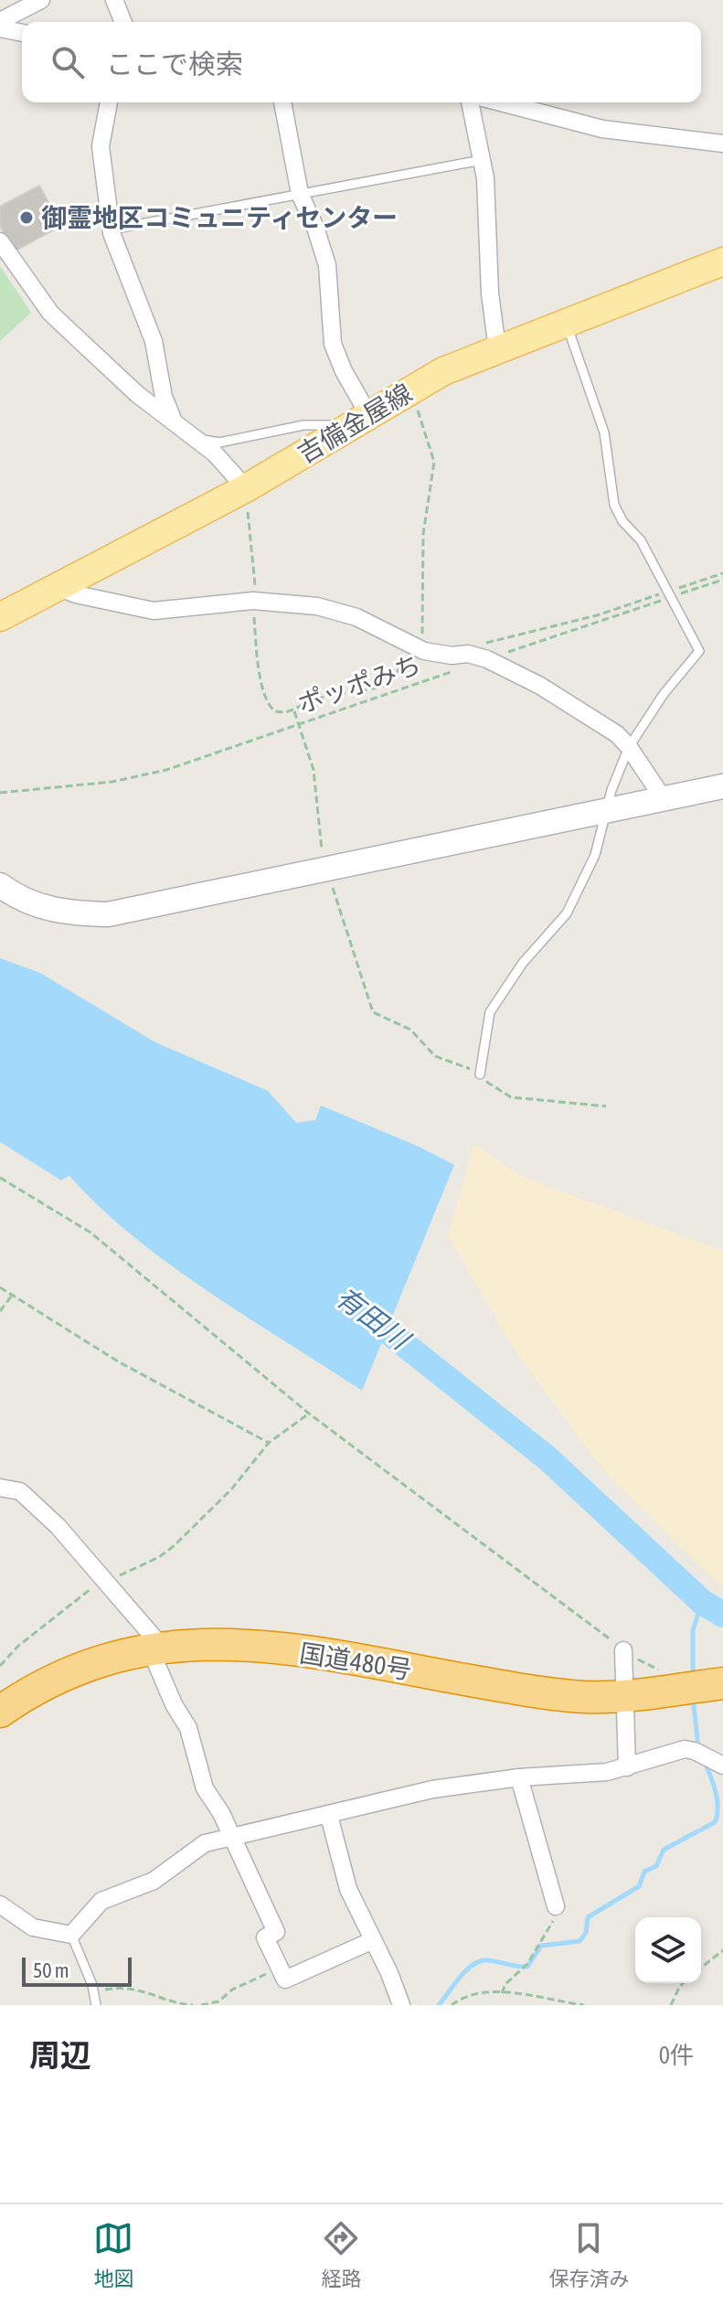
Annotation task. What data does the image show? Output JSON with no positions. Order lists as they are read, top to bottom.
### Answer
{
  "streets": {
    "highway": ["国道480号"],
    "main road": ["吉備金屋線"],
    "path": ["ポッポみち"]
  },
  "water": ["有田川"],
  "places": ["御霊地区コミュニティセンター"],
  "scale_bar": "50 m",
  "page": {
    "search": "ここで検索",
    "scale": "50 m",
    "heading": ["周辺", "0件"],
    "nav": ["地図", "経路", "保存済み"]
  }
}
